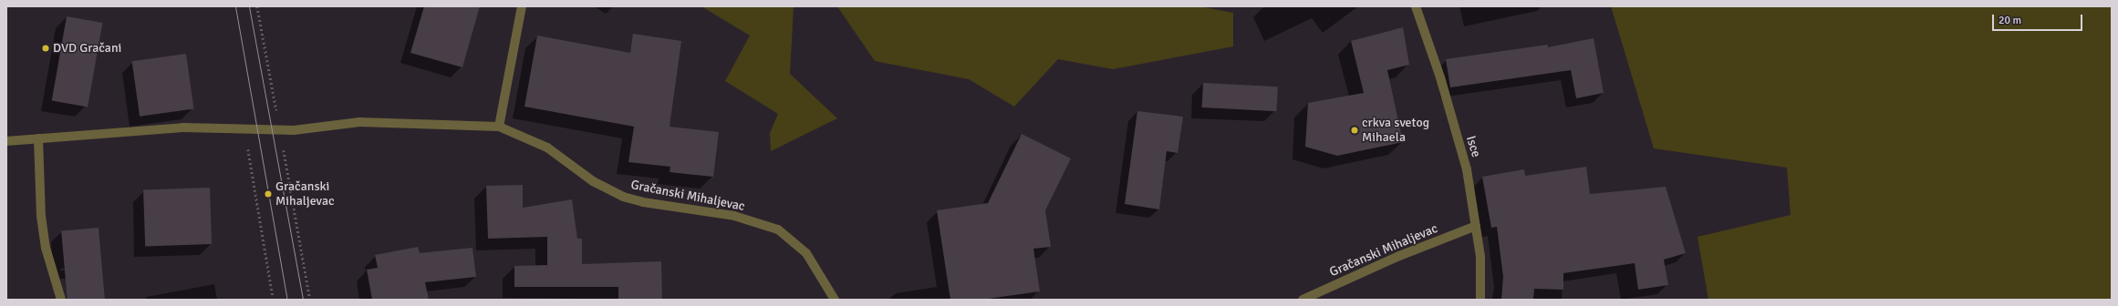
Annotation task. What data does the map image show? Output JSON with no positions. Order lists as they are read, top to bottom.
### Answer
{
  "streets": {
    "street": ["Isce", "Gračanski Mihaljevac"]
  },
  "crossings": [
    ["Isce", "Gračanski Mihaljevac"]
  ],
  "places": ["DVD Gračani", "crkva svetog Mihaela", "Gračanski Mihaljevac"],
  "scale_bar": "20 m"
}
